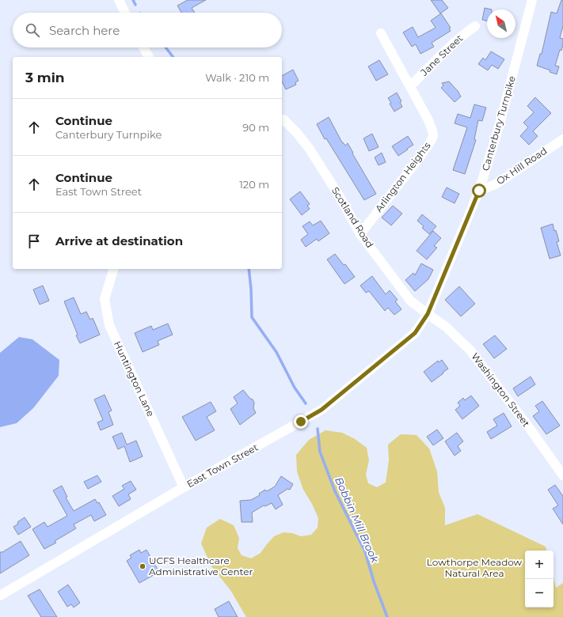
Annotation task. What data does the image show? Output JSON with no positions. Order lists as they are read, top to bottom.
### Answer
{
  "streets": {
    "street": [
      "Jane Street",
      "Canterbury Turnpike",
      "Ox Hill Road",
      "Arlington Heights",
      "Scotland Road",
      "Huntington Lane",
      "Washington Street",
      "East Town Street"
    ]
  },
  "crossings": [
    ["Jane Street", "Arlington Heights"],
    ["Canterbury Turnpike", "Ox Hill Road"],
    ["Canterbury Turnpike", "Scotland Road"],
    ["Canterbury Turnpike", "Washington Street"],
    ["Canterbury Turnpike", "East Town Street"],
    ["Arlington Heights", "Scotland Road"],
    ["Scotland Road", "Washington Street"],
    ["Scotland Road", "East Town Street"],
    ["Huntington Lane", "East Town Street"],
    ["Washington Street", "East Town Street"]
  ],
  "water": ["Bobbin Mill Brook"],
  "parks": ["Lowthorpe Meadow Natural Area"],
  "places": ["UCFS Healthcare Administrative Center"],
  "north": "top left",
  "page": {
    "search": "Search here",
    "heading": ["3 min", "Walk · 210 m"],
    "list": [
      ["Continue", "Canterbury Turnpike", "90 m"],
      ["Continue", "East Town Street", "120 m"],
      "Arrive at destination"
    ],
    "map_buttons": ["+", "−"]
  }
}
